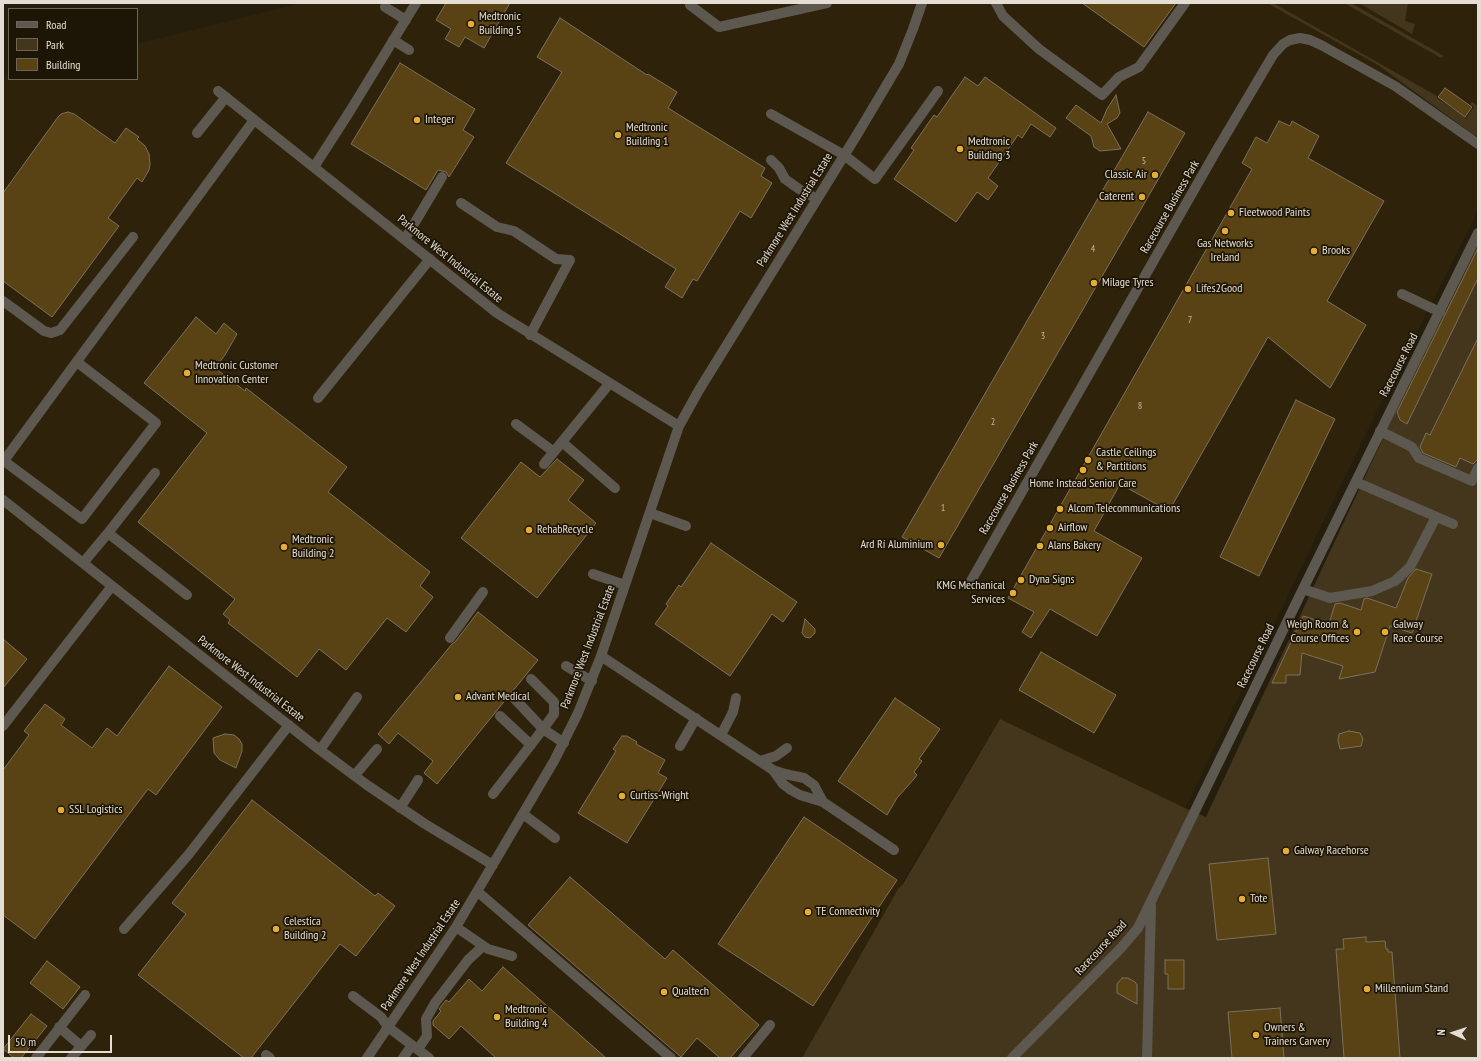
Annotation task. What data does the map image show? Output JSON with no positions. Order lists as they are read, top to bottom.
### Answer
{
  "streets": {
    "street": ["Racecourse Business Park", "Parkmore West Industrial Estate", "Racecourse Road"]
  },
  "places": [
    "Medtronic Building 5",
    "Integer",
    "Medtronic Building 1",
    "Medtronic Building 3",
    "Classic Air",
    "Caterent",
    "Fleetwood Paints",
    "Gas Networks Ireland",
    "Brooks",
    "Milage Tyres",
    "Lifes2Good",
    "Medtronic Customer Innovation Center",
    "Castle Ceilings & Partitions",
    "Home Instead Senior Care",
    "Alcom Telecommunications",
    "Airflow",
    "RehabRecycle",
    "Ard Rí Aluminium",
    "Alans Bakery",
    "Medtronic Building 2",
    "Dyna Signs",
    "KMG Mechanical Services",
    "Weigh Room & Course Offices",
    "Galway Race Course",
    "Advant Medical",
    "Curtiss-Wright",
    "SSL Logistics",
    "Galway Racehorse",
    "Tote",
    "TE Connectivity",
    "Celestica Building 2",
    "Millennium Stand",
    "Qualtech",
    "Medtronic Building 4",
    "Owners & Trainers Carvery"
  ],
  "house_numbers": [
    "5",
    "4",
    "7",
    "3",
    "8",
    "2",
    "1"
  ],
  "legend": ["Road", "Park", "Building"],
  "scale_bar": "50 m",
  "north": "left"
}
